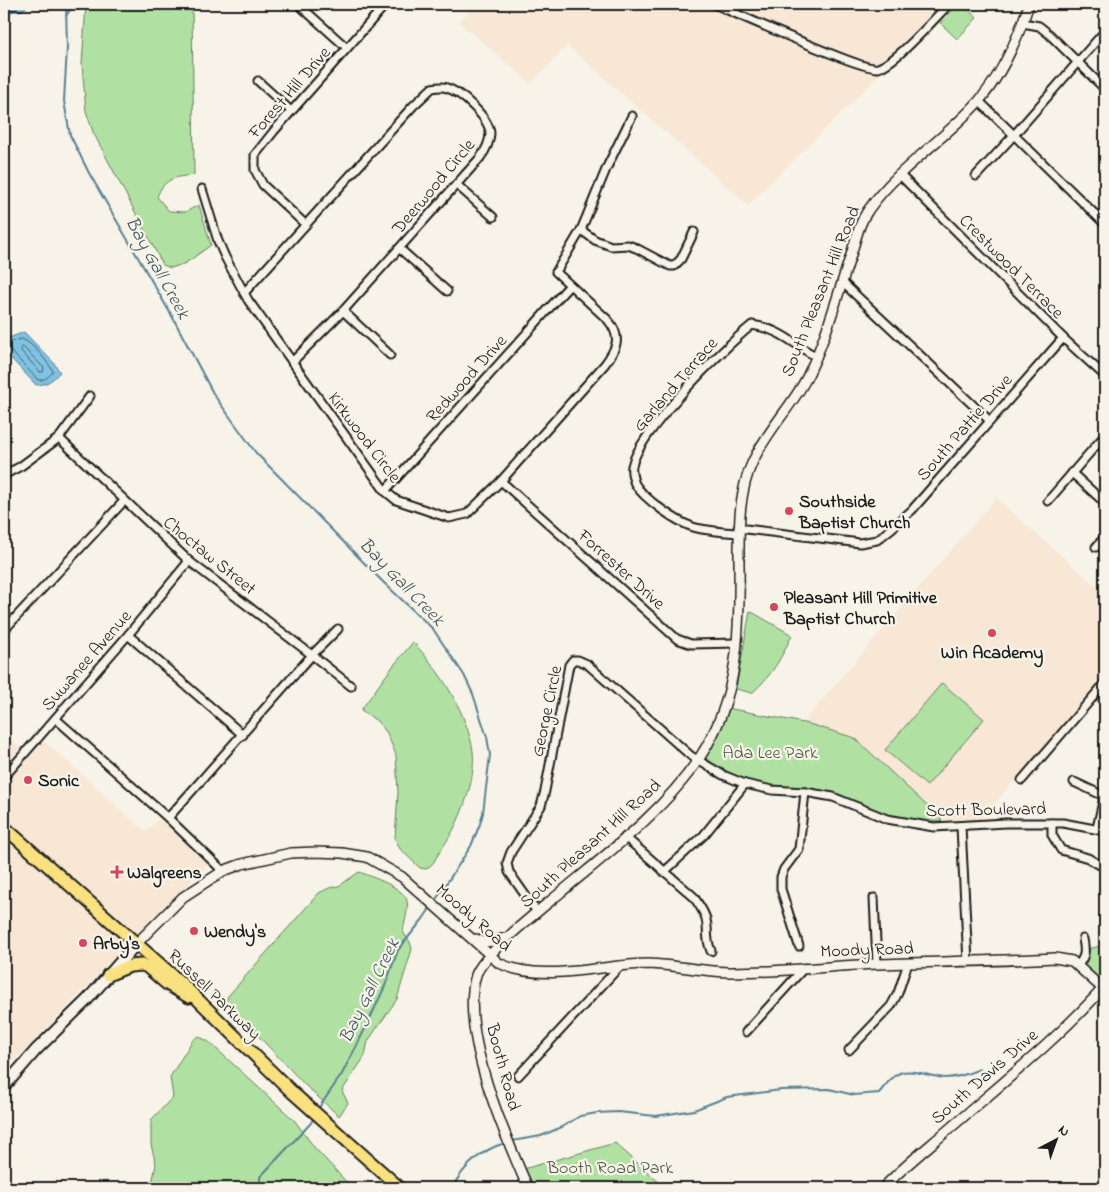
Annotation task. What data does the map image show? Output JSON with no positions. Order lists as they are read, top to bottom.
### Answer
{
  "streets": {
    "main road": ["Moody Road", "Russell Parkway"],
    "street": [
      "Forest Hill Drive",
      "Deerwood Circle",
      "Crestwood Terrace",
      "South Pleasant Hill Road",
      "Redwood Drive",
      "Garland Terrace",
      "South Pattie Drive",
      "Kirkwood Circle",
      "Choctaw Street",
      "Forrester Drive",
      "Suwanee Avenue",
      "George Circle",
      "Scott Boulevard",
      "Booth Road",
      "South Davis Drive"
    ]
  },
  "crossings": [
    ["Forest Hill Drive", "Deerwood Circle"],
    ["Deerwood Circle", "Kirkwood Circle"],
    ["Crestwood Terrace", "South Pleasant Hill Road"],
    ["Crestwood Terrace", "South Pattie Drive"],
    ["South Pleasant Hill Road", "Garland Terrace"],
    ["South Pleasant Hill Road", "South Pattie Drive"],
    ["South Pleasant Hill Road", "Forrester Drive"],
    ["South Pleasant Hill Road", "George Circle"],
    ["South Pleasant Hill Road", "Scott Boulevard"],
    ["South Pleasant Hill Road", "Moody Road"],
    ["South Pleasant Hill Road", "Booth Road"],
    ["Redwood Drive", "Kirkwood Circle"],
    ["Garland Terrace", "South Pattie Drive"],
    ["Kirkwood Circle", "Forrester Drive"],
    ["Choctaw Street", "Suwanee Avenue"],
    ["George Circle", "Scott Boulevard"],
    ["Moody Road", "Russell Parkway"],
    ["Moody Road", "Booth Road"],
    ["Moody Road", "South Davis Drive"]
  ],
  "water": ["Bay Gall Creek"],
  "parks": ["Ada Lee Park", "Booth Road Park"],
  "places": {
    "other": [
      "Southside Baptist Church",
      "Pleasant Hill Primitive Baptist Church",
      "Win Academy",
      "Sonic",
      "Wendy's",
      "Arby's"
    ],
    "health": ["Walgreens"]
  },
  "north": "top right"
}
